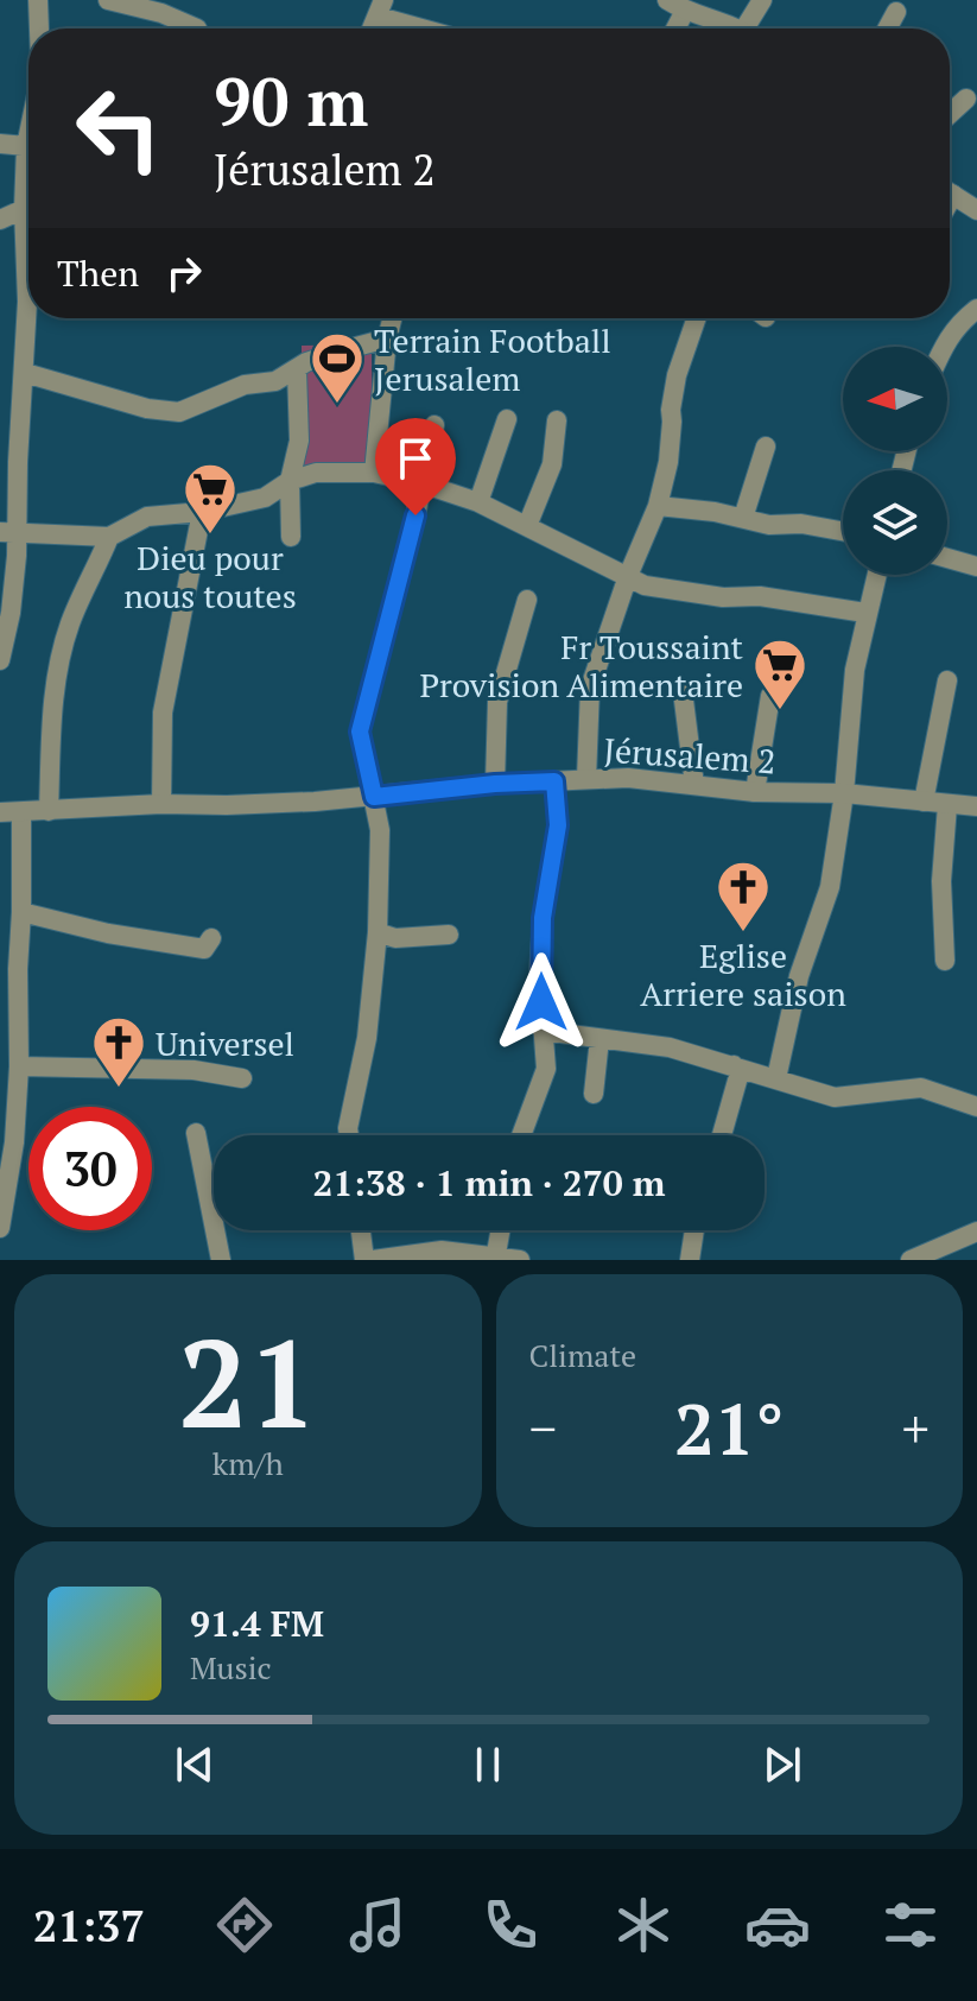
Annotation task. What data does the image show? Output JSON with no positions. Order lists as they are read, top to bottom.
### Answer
{
  "streets": {
    "street": ["Jérusalem 2"]
  },
  "places": {
    "sports": ["Terrain Football Jerusalem"],
    "supermarket": ["Dieu pour nous toutes", "Fr Toussaint Provision Alimentaire"],
    "church": ["Eglise Arriere saison", "Universel"]
  },
  "north": "left",
  "page": {
    "turn": ["90 m", "Jérusalem 2"],
    "then": "Then",
    "limit": "30",
    "trip": "21:38 · 1 min · 270 m",
    "tile": [
      ["21", "km/h"],
      "Climate"
    ],
    "heat": ["−", "21°", "+"],
    "song": ["91.4 FM", "Music"],
    "tabs": "21:37"
  }
}
